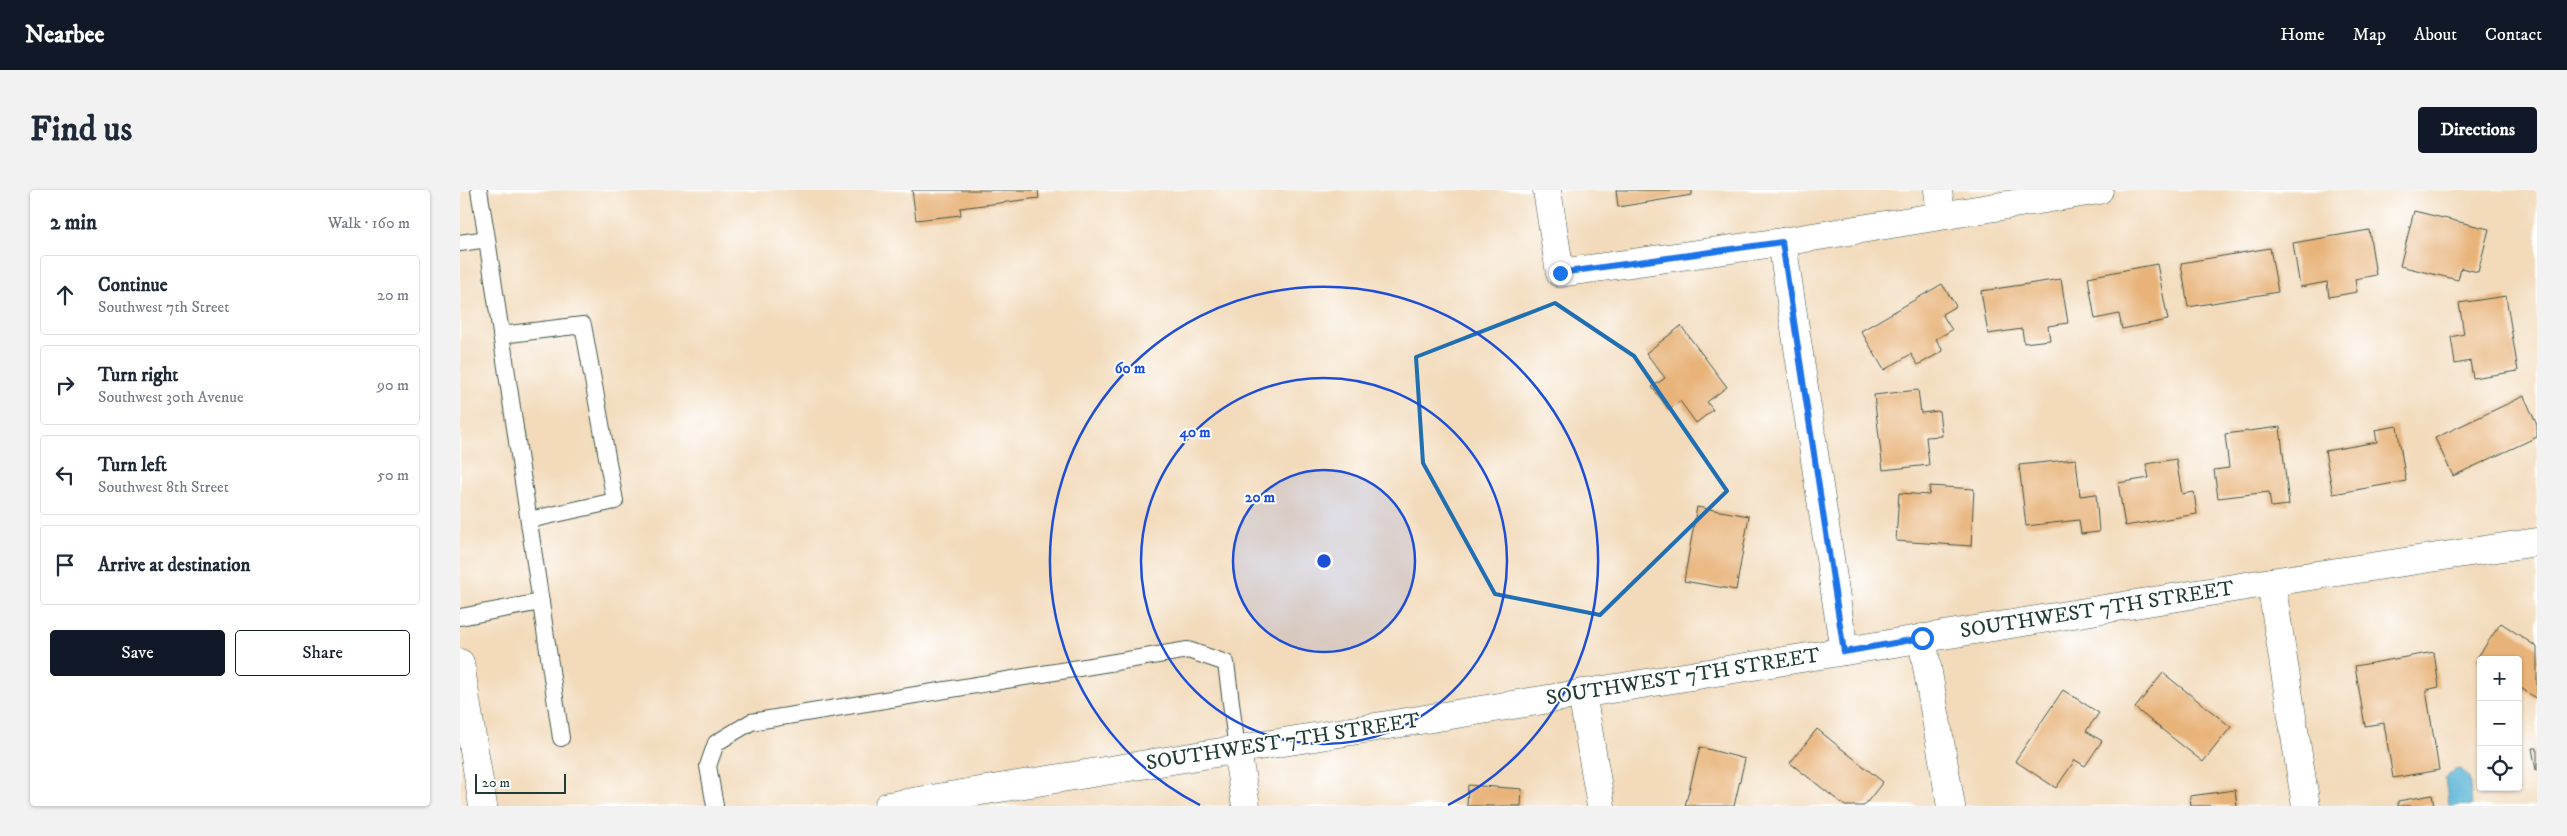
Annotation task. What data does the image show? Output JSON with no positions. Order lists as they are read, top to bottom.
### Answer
{
  "streets": {
    "street": ["SOUTHWEST 7TH STREET"]
  },
  "scale_bar": "20 m",
  "page": {
    "header": "Nearbee",
    "nav": [
      "Home",
      "Map",
      "About",
      "Contact"
    ],
    "buttons": [
      "Directions",
      ["Save", "Share"]
    ],
    "title": "Find us",
    "heading": ["2 min", "Walk · 160 m"],
    "list": [
      ["Continue", "Southwest 7th Street", "20 m"],
      ["Turn right", "Southwest 30th Avenue", "90 m"],
      ["Turn left", "Southwest 8th Street", "50 m"],
      "Arrive at destination"
    ],
    "map_buttons": ["+", "−"],
    "scale": "20 m"
  },
  "rings": ["60 m", "40 m", "20 m"]
}
